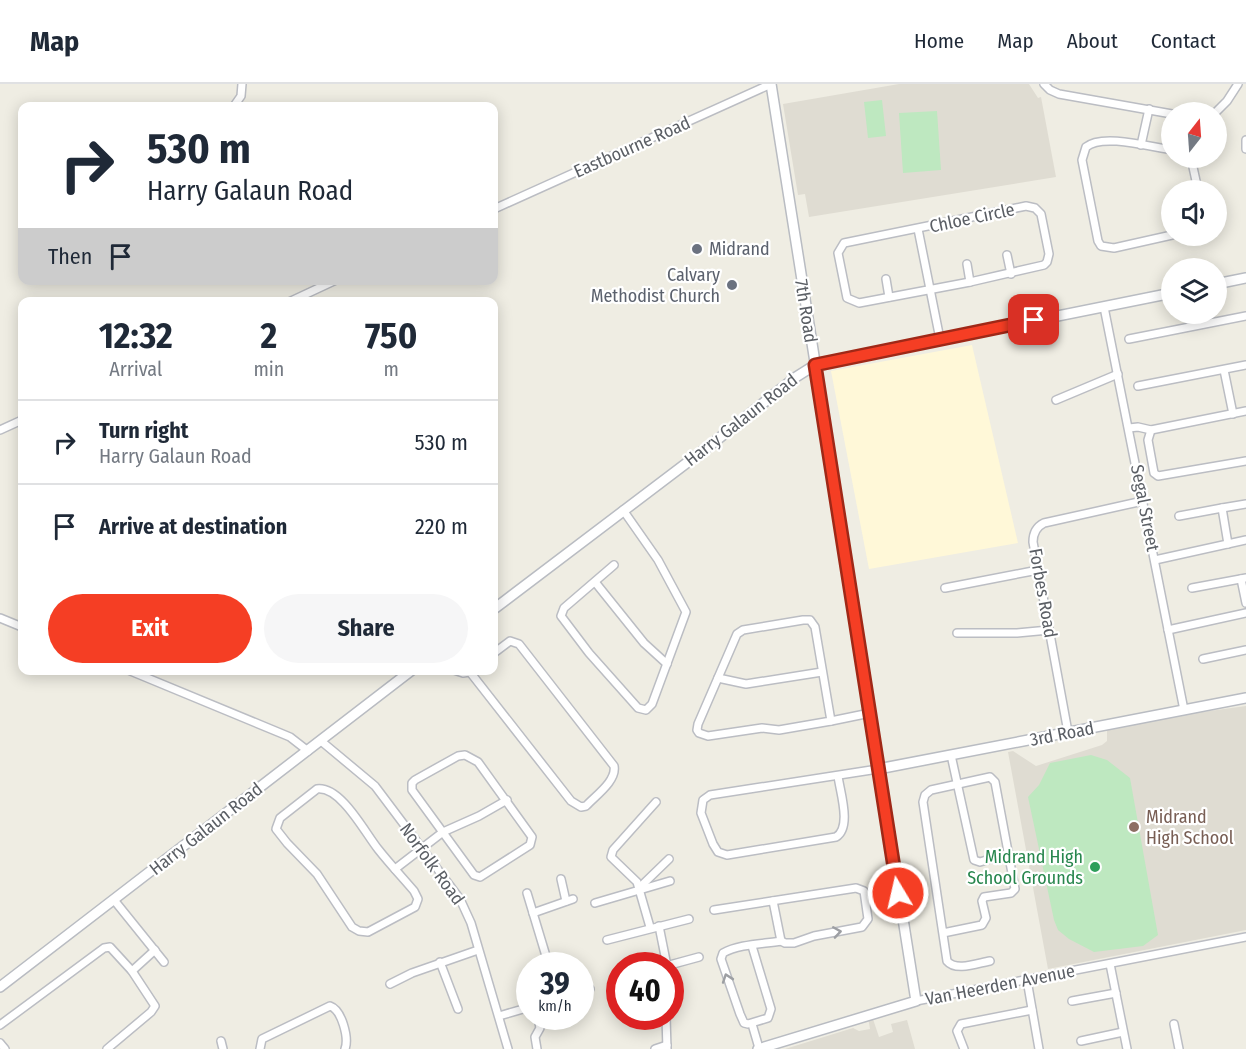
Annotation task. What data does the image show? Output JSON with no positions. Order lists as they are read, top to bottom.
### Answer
{
  "streets": {
    "street": [
      "Eastbourne Road",
      "Chloe Circle",
      "7th Road",
      "Harry Galaun Road",
      "Segal Street",
      "Forbes Road",
      "3rd Road",
      "Norfolk Road",
      "Van Heerden Avenue"
    ]
  },
  "crossings": [
    ["Eastbourne Road", "7th Road"],
    ["7th Road", "Harry Galaun Road"],
    ["7th Road", "3rd Road"],
    ["7th Road", "Van Heerden Avenue"],
    ["Harry Galaun Road", "Segal Street"],
    ["Harry Galaun Road", "Norfolk Road"],
    ["Segal Street", "Forbes Road"],
    ["Segal Street", "3rd Road"],
    ["Forbes Road", "3rd Road"]
  ],
  "places": [
    "Midrand",
    "Calvary Methodist Church",
    "Midrand High School",
    "Midrand High School Grounds"
  ],
  "north": "top",
  "page": {
    "header": "Map",
    "nav": [
      "Home",
      "Map",
      "About",
      "Contact"
    ],
    "turn": ["530 m", "Harry Galaun Road"],
    "then": "Then",
    "eta": [
      "12:32",
      "Arrival",
      "2",
      "min",
      "750",
      "m"
    ],
    "list": [
      {
        "name": "Turn right",
        "note": "Harry Galaun Road",
        "value": "530 m"
      },
      {
        "name": "Arrive at destination",
        "value": "220 m"
      }
    ],
    "buttons": ["Exit", "Share"],
    "speed": "39 km/h",
    "limit": "40"
  }
}
